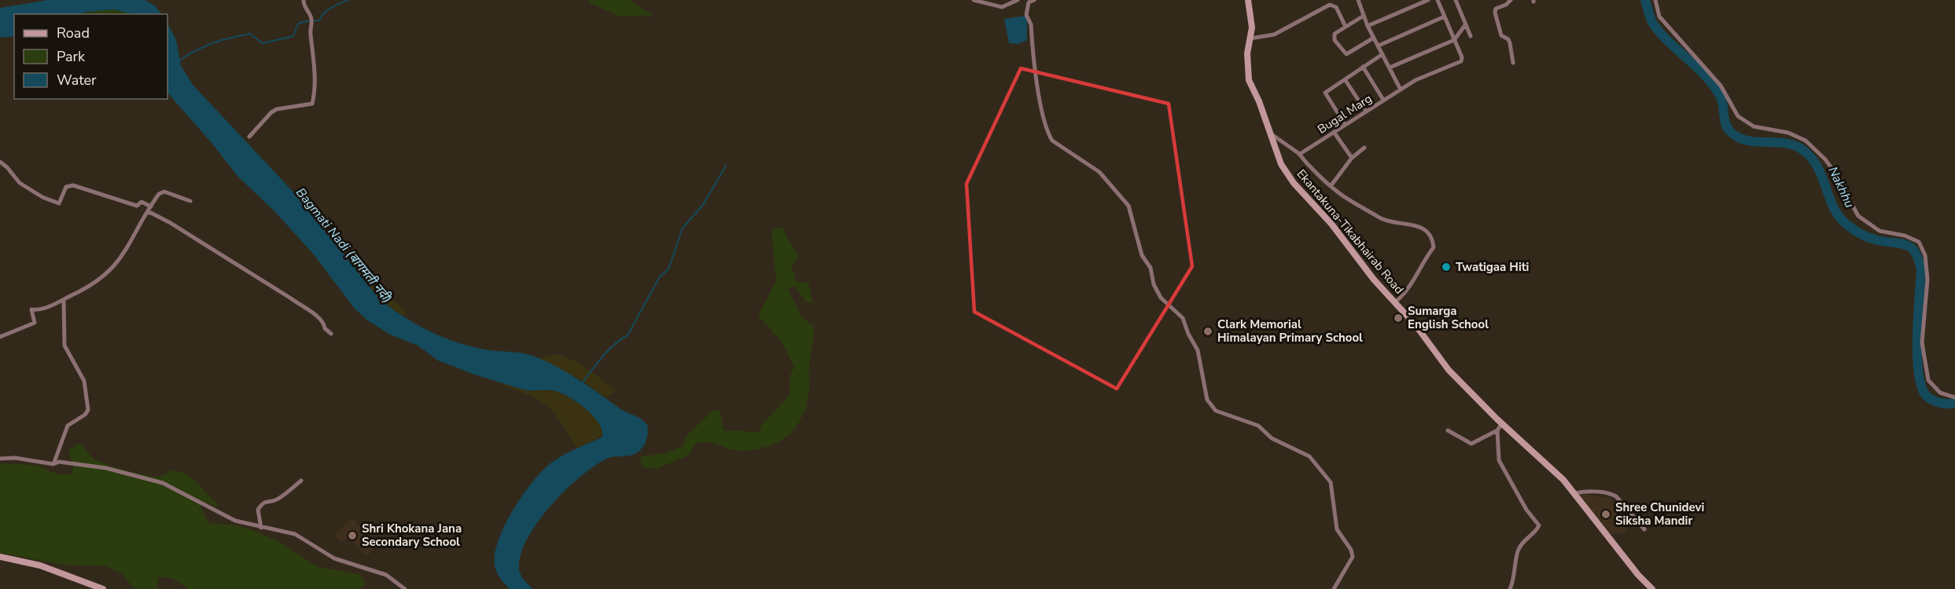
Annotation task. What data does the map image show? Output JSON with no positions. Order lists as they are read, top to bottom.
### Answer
{
  "streets": {
    "main road": ["Ekantakuna-Tikabhairab Road"],
    "street": ["Bugal Marg"]
  },
  "water": ["Nakhhu", "Bagmati Nadi (बागमती नदी)"],
  "places": [
    "Twatigaa Hiti",
    "Sumarga English School",
    "Clark Memorial Himalayan Primary School",
    "Shree Chunidevi Siksha Mandir",
    "Shri Khokana Jana Secondary School"
  ],
  "legend": ["Road", "Park", "Water"]
}
